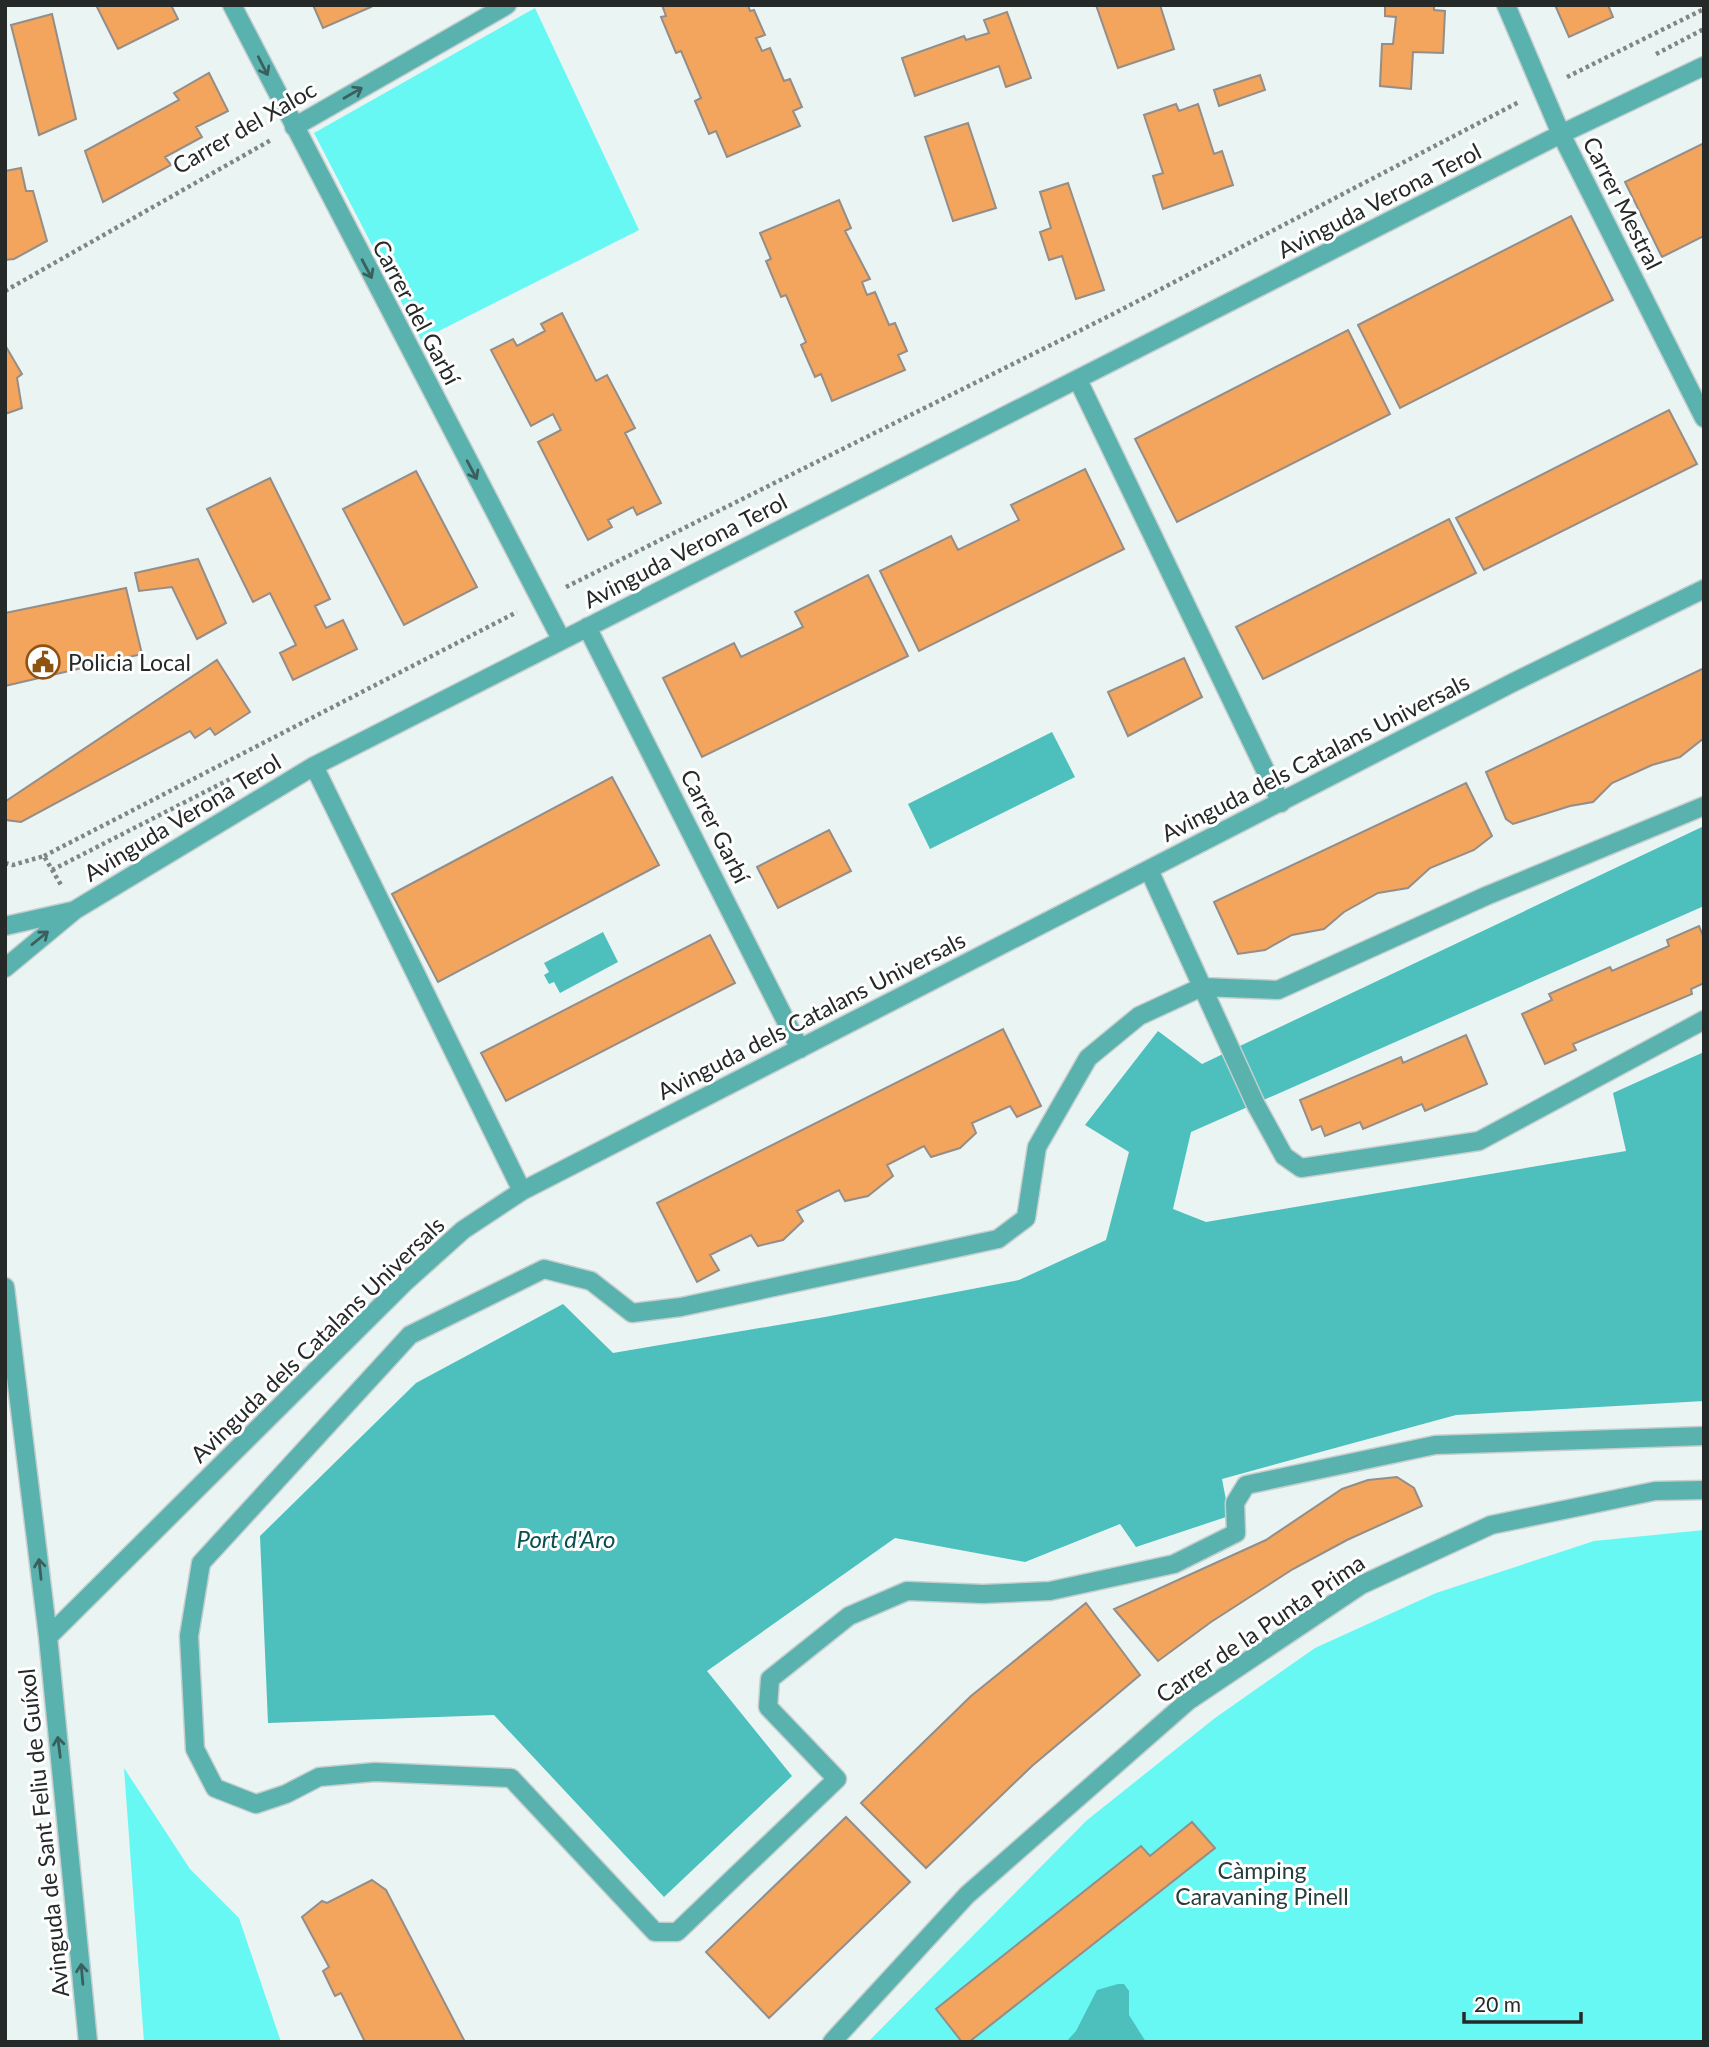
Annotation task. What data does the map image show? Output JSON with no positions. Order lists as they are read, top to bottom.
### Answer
{
  "streets": {
    "street": [
      "Carrer del Xaloc",
      "Avinguda Verona Terol",
      "Carrer Mestral",
      "Carrer del Garbí",
      "Avinguda dels Catalans Universals",
      "Carrer Garbí",
      "Carrer de la Punta Prima",
      "Avinguda de Sant Feliu de Guíxol"
    ]
  },
  "crossings": [
    ["Carrer del Xaloc", "Carrer del Garbí"],
    ["Avinguda Verona Terol", "Carrer Mestral"],
    ["Avinguda Verona Terol", "Carrer del Garbí"],
    ["Avinguda Verona Terol", "Avinguda dels Catalans Universals"],
    ["Avinguda Verona Terol", "Carrer Garbí"],
    ["Avinguda dels Catalans Universals", "Carrer Garbí"],
    ["Avinguda dels Catalans Universals", "Avinguda de Sant Feliu de Guíxol"]
  ],
  "one_way": ["Carrer del Xaloc", "Carrer del Garbí", "Avinguda de Sant Feliu de Guíxol"],
  "water": ["Port d'Aro"],
  "parks": ["Càmping Caravaning Pinell"],
  "places": {
    "public building": ["Policia Local"]
  },
  "scale_bar": "20 m"
}
